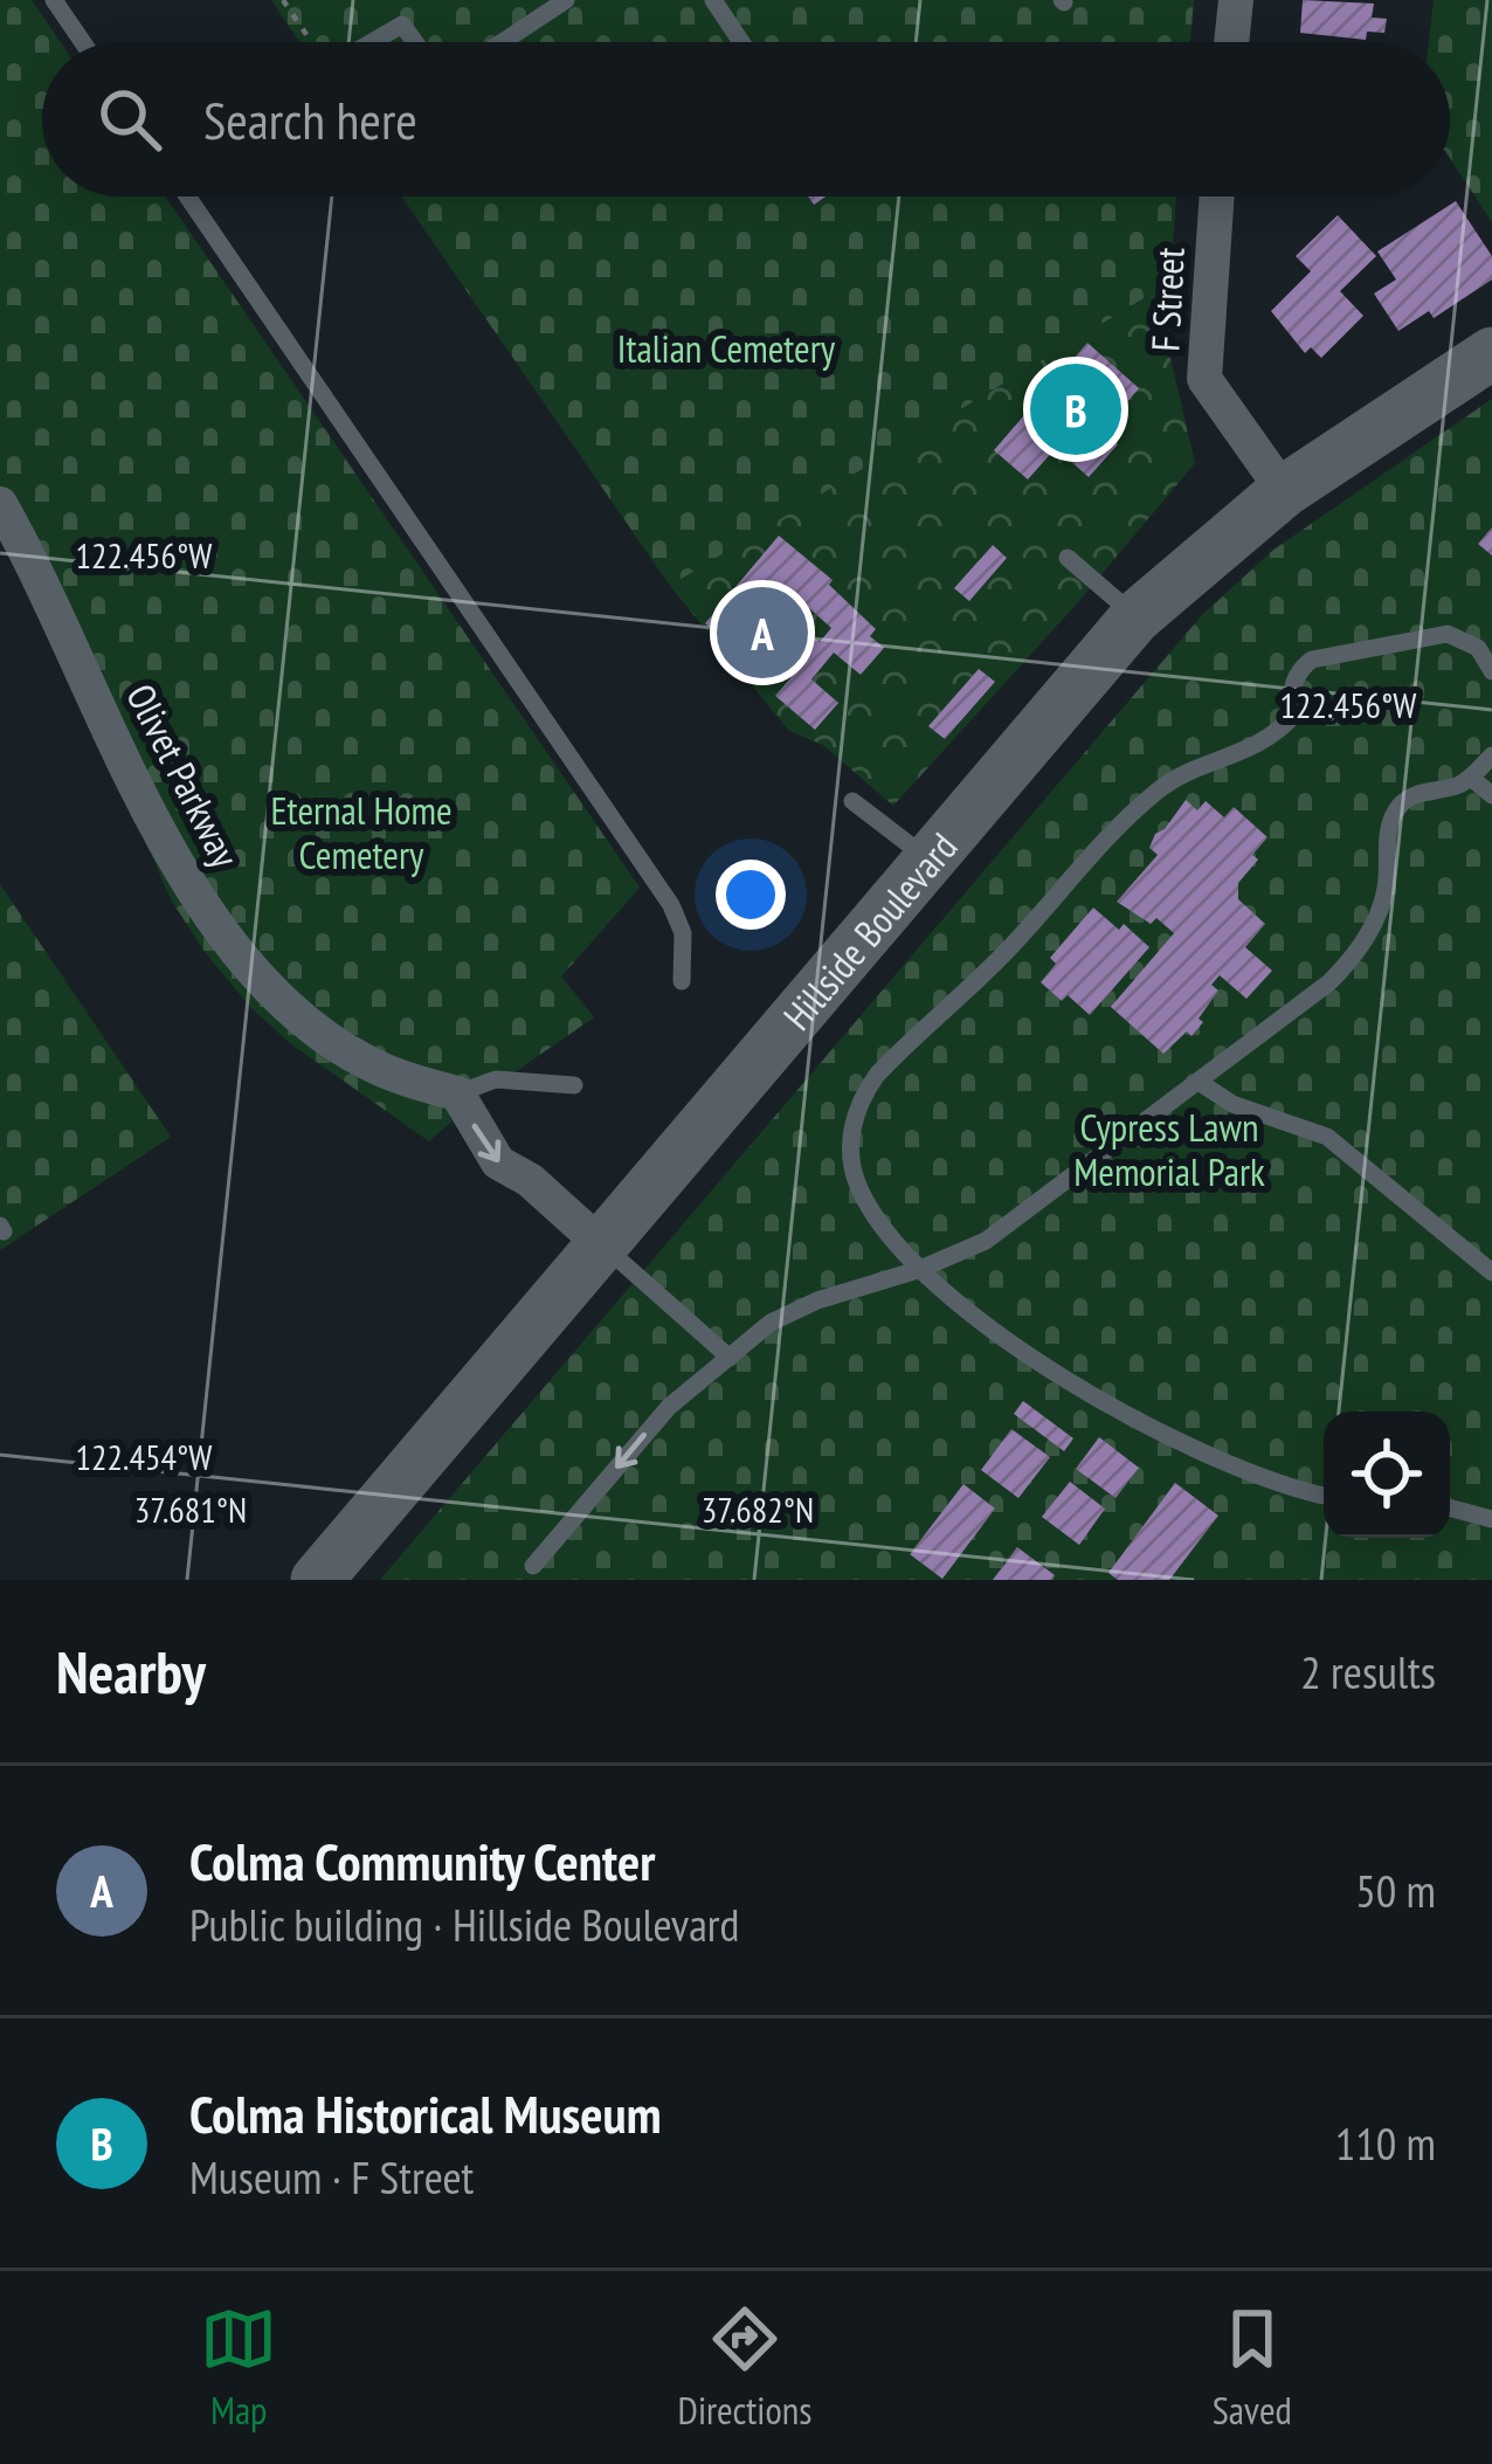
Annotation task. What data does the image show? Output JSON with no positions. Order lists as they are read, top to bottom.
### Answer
{
  "streets": {
    "main road": ["Hillside Boulevard"],
    "street": ["F Street", "Olivet Parkway"]
  },
  "crossings": [
    ["F Street", "Hillside Boulevard"]
  ],
  "parks": ["Italian Cemetery", "Eternal Home Cemetery", "Cypress Lawn Memorial Park"],
  "page": {
    "search": "Search here",
    "pins": ["B", "A"],
    "heading": ["Nearby", "2 results"],
    "list": [
      {
        "mark": "A",
        "name": "Colma Community Center",
        "note": "Public building · Hillside Boulevard",
        "value": "50 m"
      },
      {
        "mark": "B",
        "name": "Colma Historical Museum",
        "note": "Museum · F Street",
        "value": "110 m"
      }
    ],
    "nav": ["Map", "Directions", "Saved"]
  },
  "coordinates": [
    "122.456°W",
    "122.454°W",
    "37.681°N",
    "37.682°N"
  ]
}
